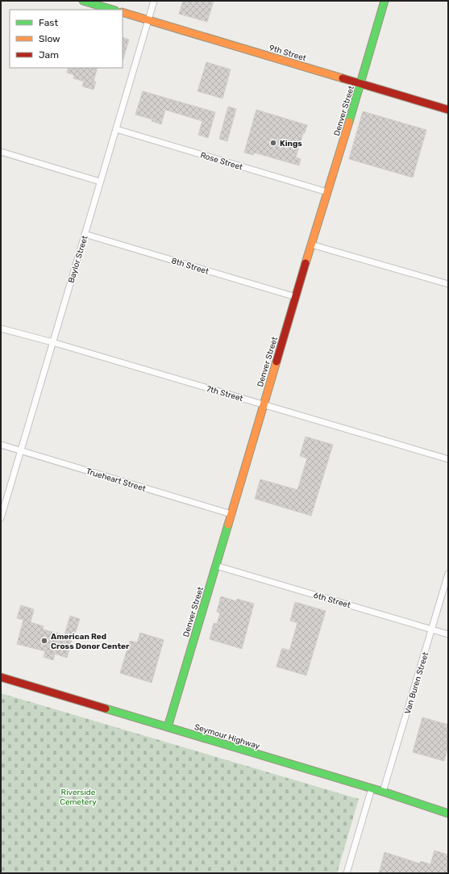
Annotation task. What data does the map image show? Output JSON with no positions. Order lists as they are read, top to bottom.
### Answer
{
  "streets": {
    "street": [
      "9th Street",
      "Denver Street",
      "Rose Street",
      "Baylor Street",
      "8th Street",
      "7th Street",
      "Trueheart Street",
      "6th Street",
      "Van Buren Street",
      "Seymour Highway"
    ]
  },
  "crossings": [
    ["9th Street", "Denver Street"],
    ["9th Street", "Baylor Street"],
    ["Denver Street", "Rose Street"],
    ["Denver Street", "8th Street"],
    ["Denver Street", "7th Street"],
    ["Denver Street", "Trueheart Street"],
    ["Denver Street", "6th Street"],
    ["Denver Street", "Seymour Highway"],
    ["Rose Street", "Baylor Street"],
    ["Baylor Street", "8th Street"],
    ["Baylor Street", "7th Street"],
    ["Baylor Street", "Trueheart Street"],
    ["6th Street", "Van Buren Street"],
    ["Van Buren Street", "Seymour Highway"]
  ],
  "parks": ["Riverside Cemetery"],
  "places": ["Kings", "American Red Cross Donor Center"],
  "legend": ["Fast", "Slow", "Jam"]
}
